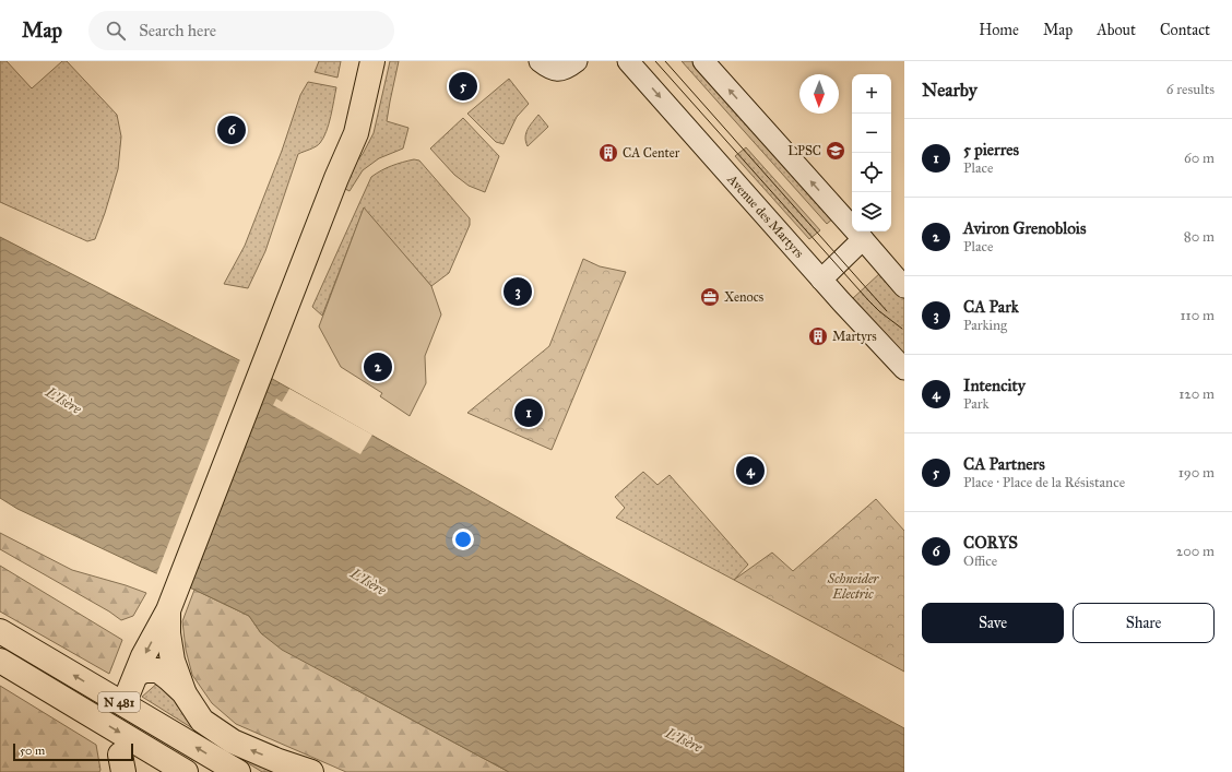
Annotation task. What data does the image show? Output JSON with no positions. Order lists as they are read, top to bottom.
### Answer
{
  "streets": {
    "highway": ["N 481"],
    "main road": ["Avenue des Martyrs"]
  },
  "water": ["L'Isère"],
  "parks": ["Schneider Electric"],
  "places": {
    "school or university": ["LPSC"],
    "building": ["CA Center", "Martyrs"],
    "office": ["Xenocs"]
  },
  "scale_bar": "50 m",
  "north": "bottom",
  "page": {
    "header": "Map",
    "search": "Search here",
    "nav": [
      "Home",
      "Map",
      "About",
      "Contact"
    ],
    "heading": ["Nearby", "6 results"],
    "pins": [
      "5",
      "6",
      "3",
      "2",
      "1",
      "4"
    ],
    "map_buttons": ["+", "−"],
    "list": [
      {
        "mark": "1",
        "name": "5 pierres",
        "note": "Place",
        "value": "60 m"
      },
      {
        "mark": "2",
        "name": "Aviron Grenoblois",
        "note": "Place",
        "value": "80 m"
      },
      {
        "mark": "3",
        "name": "CA Park",
        "note": "Parking",
        "value": "110 m"
      },
      {
        "mark": "4",
        "name": "Intencity",
        "note": "Park",
        "value": "120 m"
      },
      {
        "mark": "5",
        "name": "CA Partners",
        "note": "Place · Place de la Résistance",
        "value": "190 m"
      },
      {
        "mark": "6",
        "name": "CORYS",
        "note": "Office",
        "value": "200 m"
      }
    ],
    "buttons": ["Save", "Share"],
    "scale": "50 m"
  }
}
